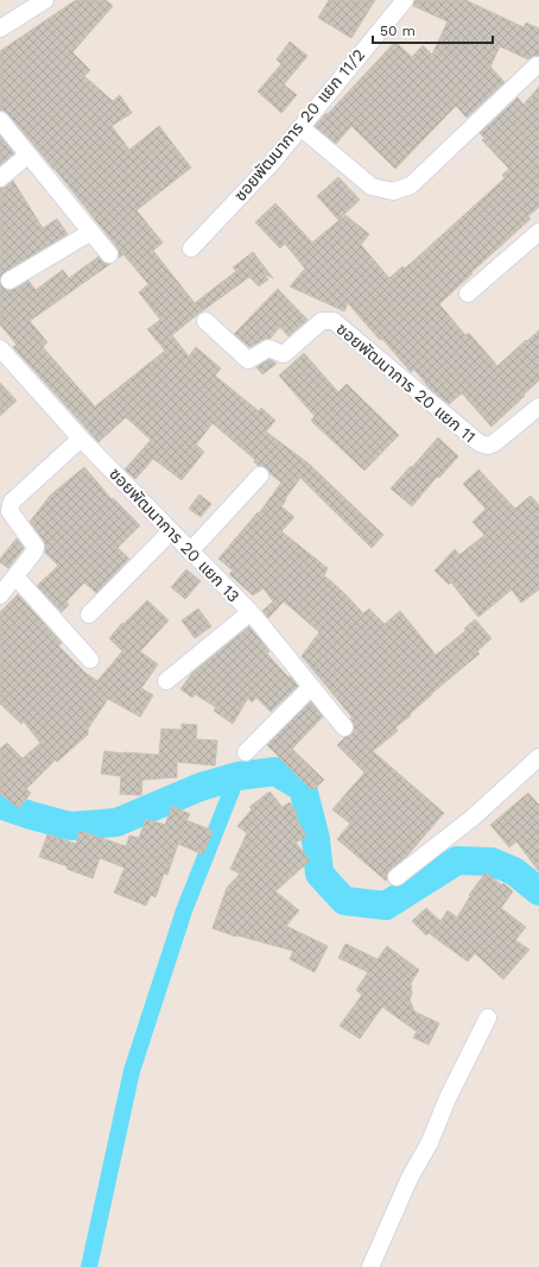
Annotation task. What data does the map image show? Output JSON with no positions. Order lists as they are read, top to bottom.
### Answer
{
  "streets": {
    "street": ["ซอยพัฒนาการ 20 แยก 11/2", "ซอยพัฒนาการ 20 แยก 11", "ซอยพัฒนาการ 20 แยก 13"]
  },
  "scale_bar": "50 m"
}
